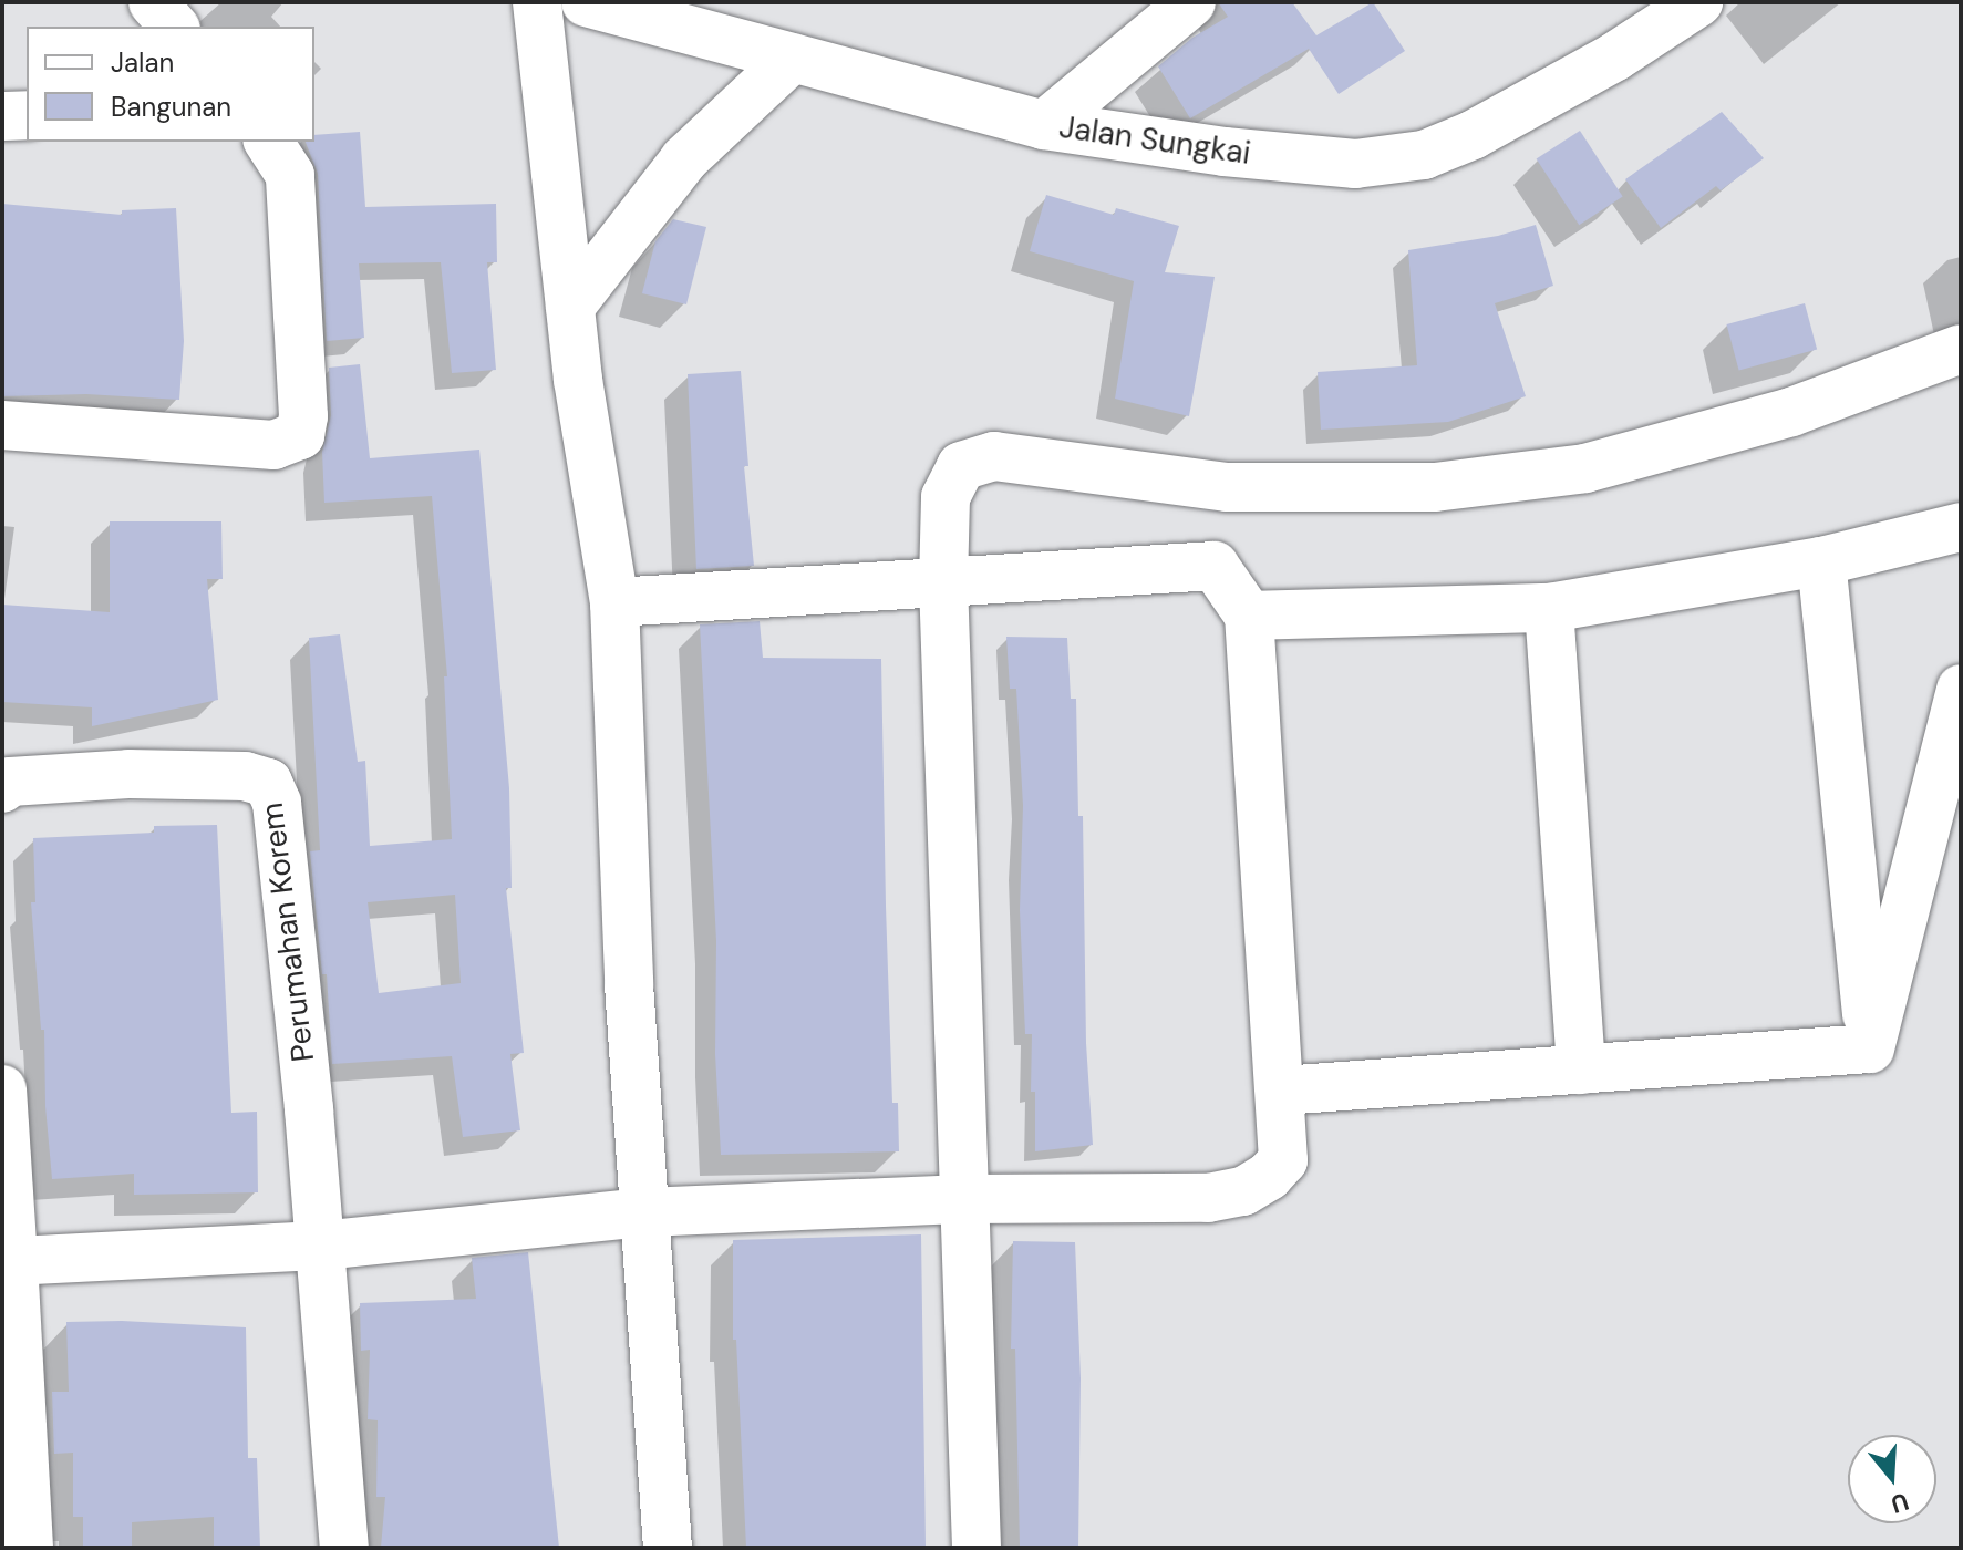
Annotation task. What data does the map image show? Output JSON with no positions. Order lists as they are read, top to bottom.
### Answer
{
  "streets": {
    "street": ["Jalan Sungkai", "Perumahan Korem"]
  },
  "legend": ["Jalan", "Bangunan"],
  "north": "bottom"
}
